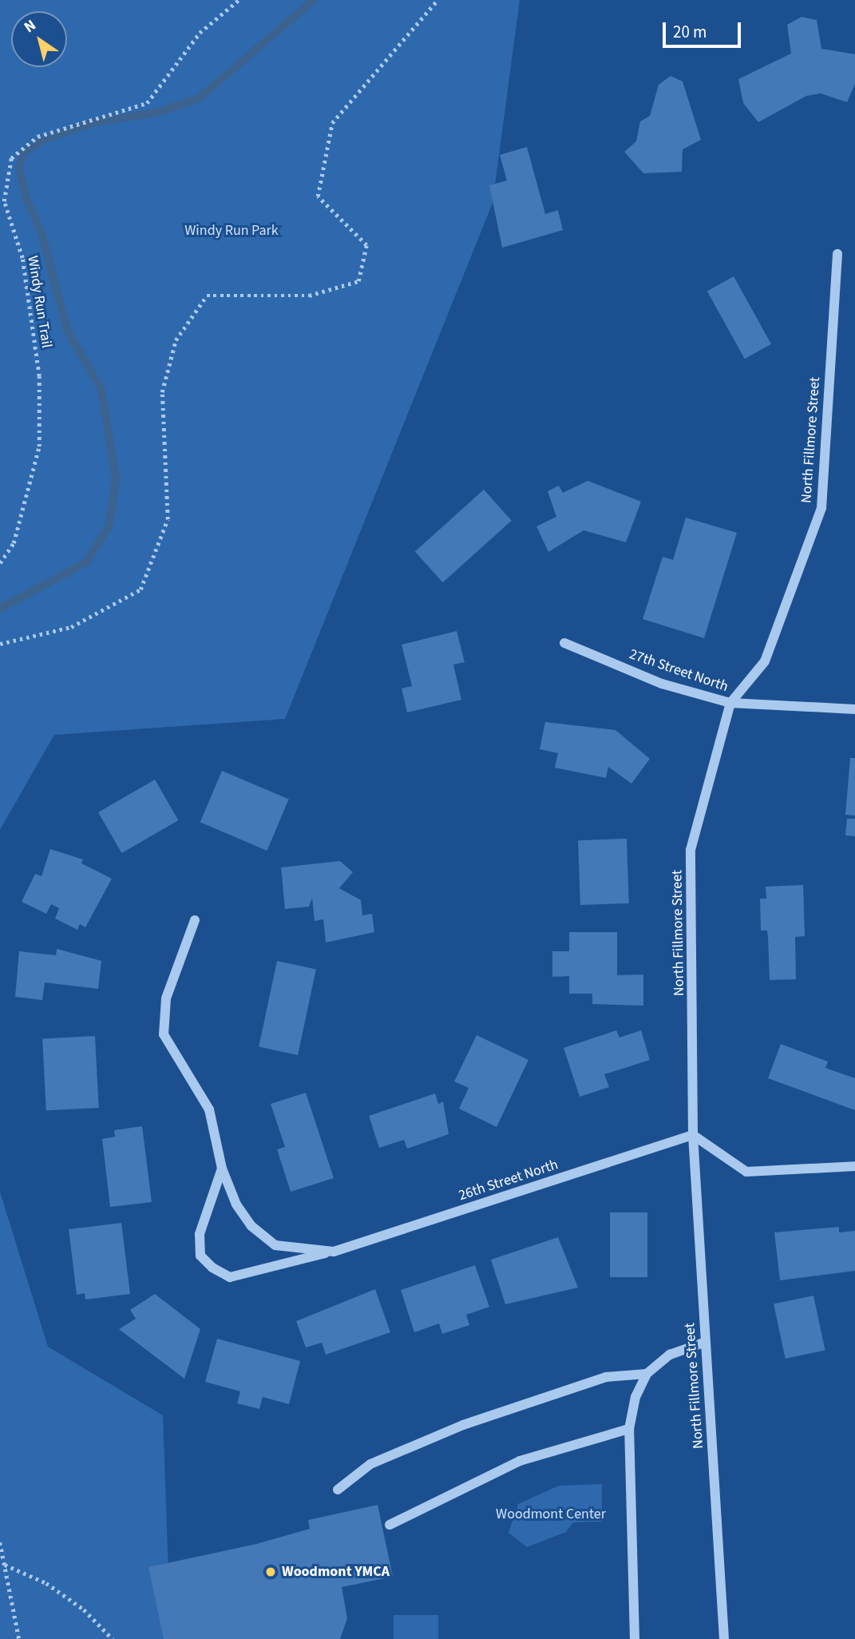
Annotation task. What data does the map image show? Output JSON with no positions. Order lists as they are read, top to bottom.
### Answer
{
  "streets": {
    "street": ["North Fillmore Street", "27th Street North", "26th Street North"],
    "path": ["Windy Run Trail"]
  },
  "crossings": [
    ["North Fillmore Street", "27th Street North"],
    ["North Fillmore Street", "26th Street North"]
  ],
  "parks": ["Windy Run Park", "Woodmont Center"],
  "places": ["Woodmont YMCA"],
  "scale_bar": "20 m",
  "north": "top left"
}
